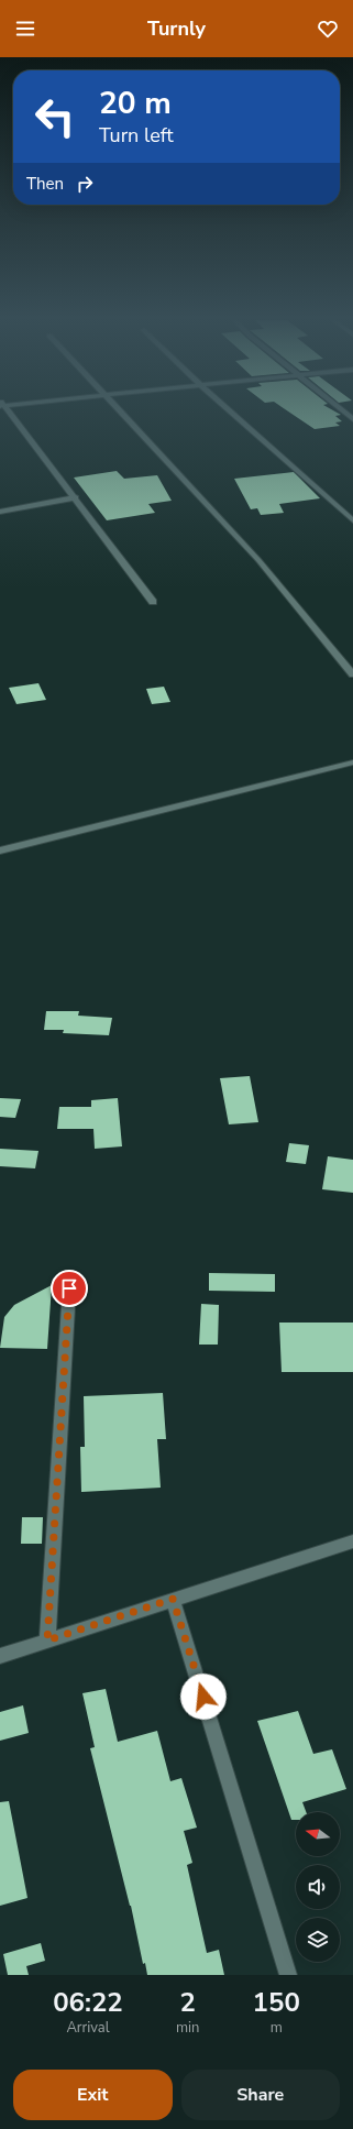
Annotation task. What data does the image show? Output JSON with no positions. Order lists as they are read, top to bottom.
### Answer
{
  "north": "left",
  "page": {
    "header": "Turnly",
    "turn": ["20 m", "Turn left"],
    "then": "Then",
    "eta": [
      "06:22",
      "Arrival",
      "2",
      "min",
      "150",
      "m"
    ],
    "buttons": ["Exit", "Share"]
  }
}
